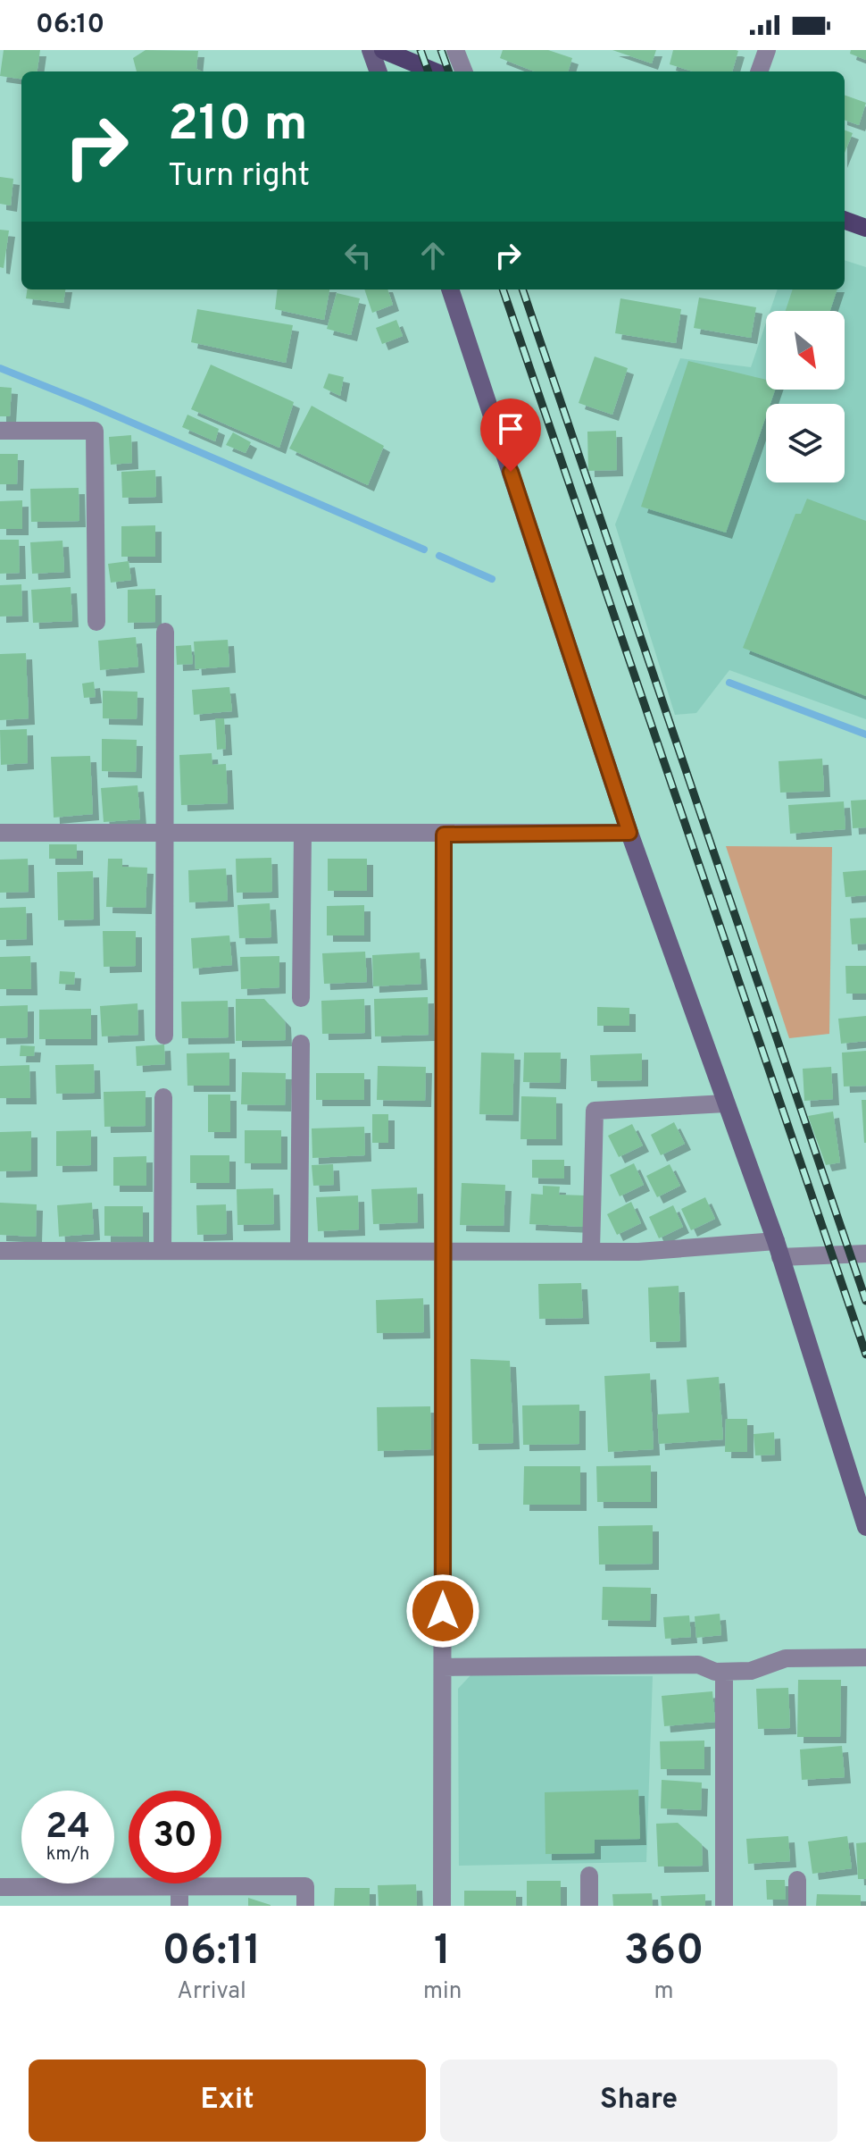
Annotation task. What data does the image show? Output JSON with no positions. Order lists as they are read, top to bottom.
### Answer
{
  "north": "bottom right",
  "page": {
    "status": "06:10",
    "turn": ["210 m", "Turn right"],
    "speed": "24 km/h",
    "limit": "30",
    "eta": [
      "06:11",
      "Arrival",
      "1",
      "min",
      "360",
      "m"
    ],
    "buttons": ["Exit", "Share"]
  }
}
